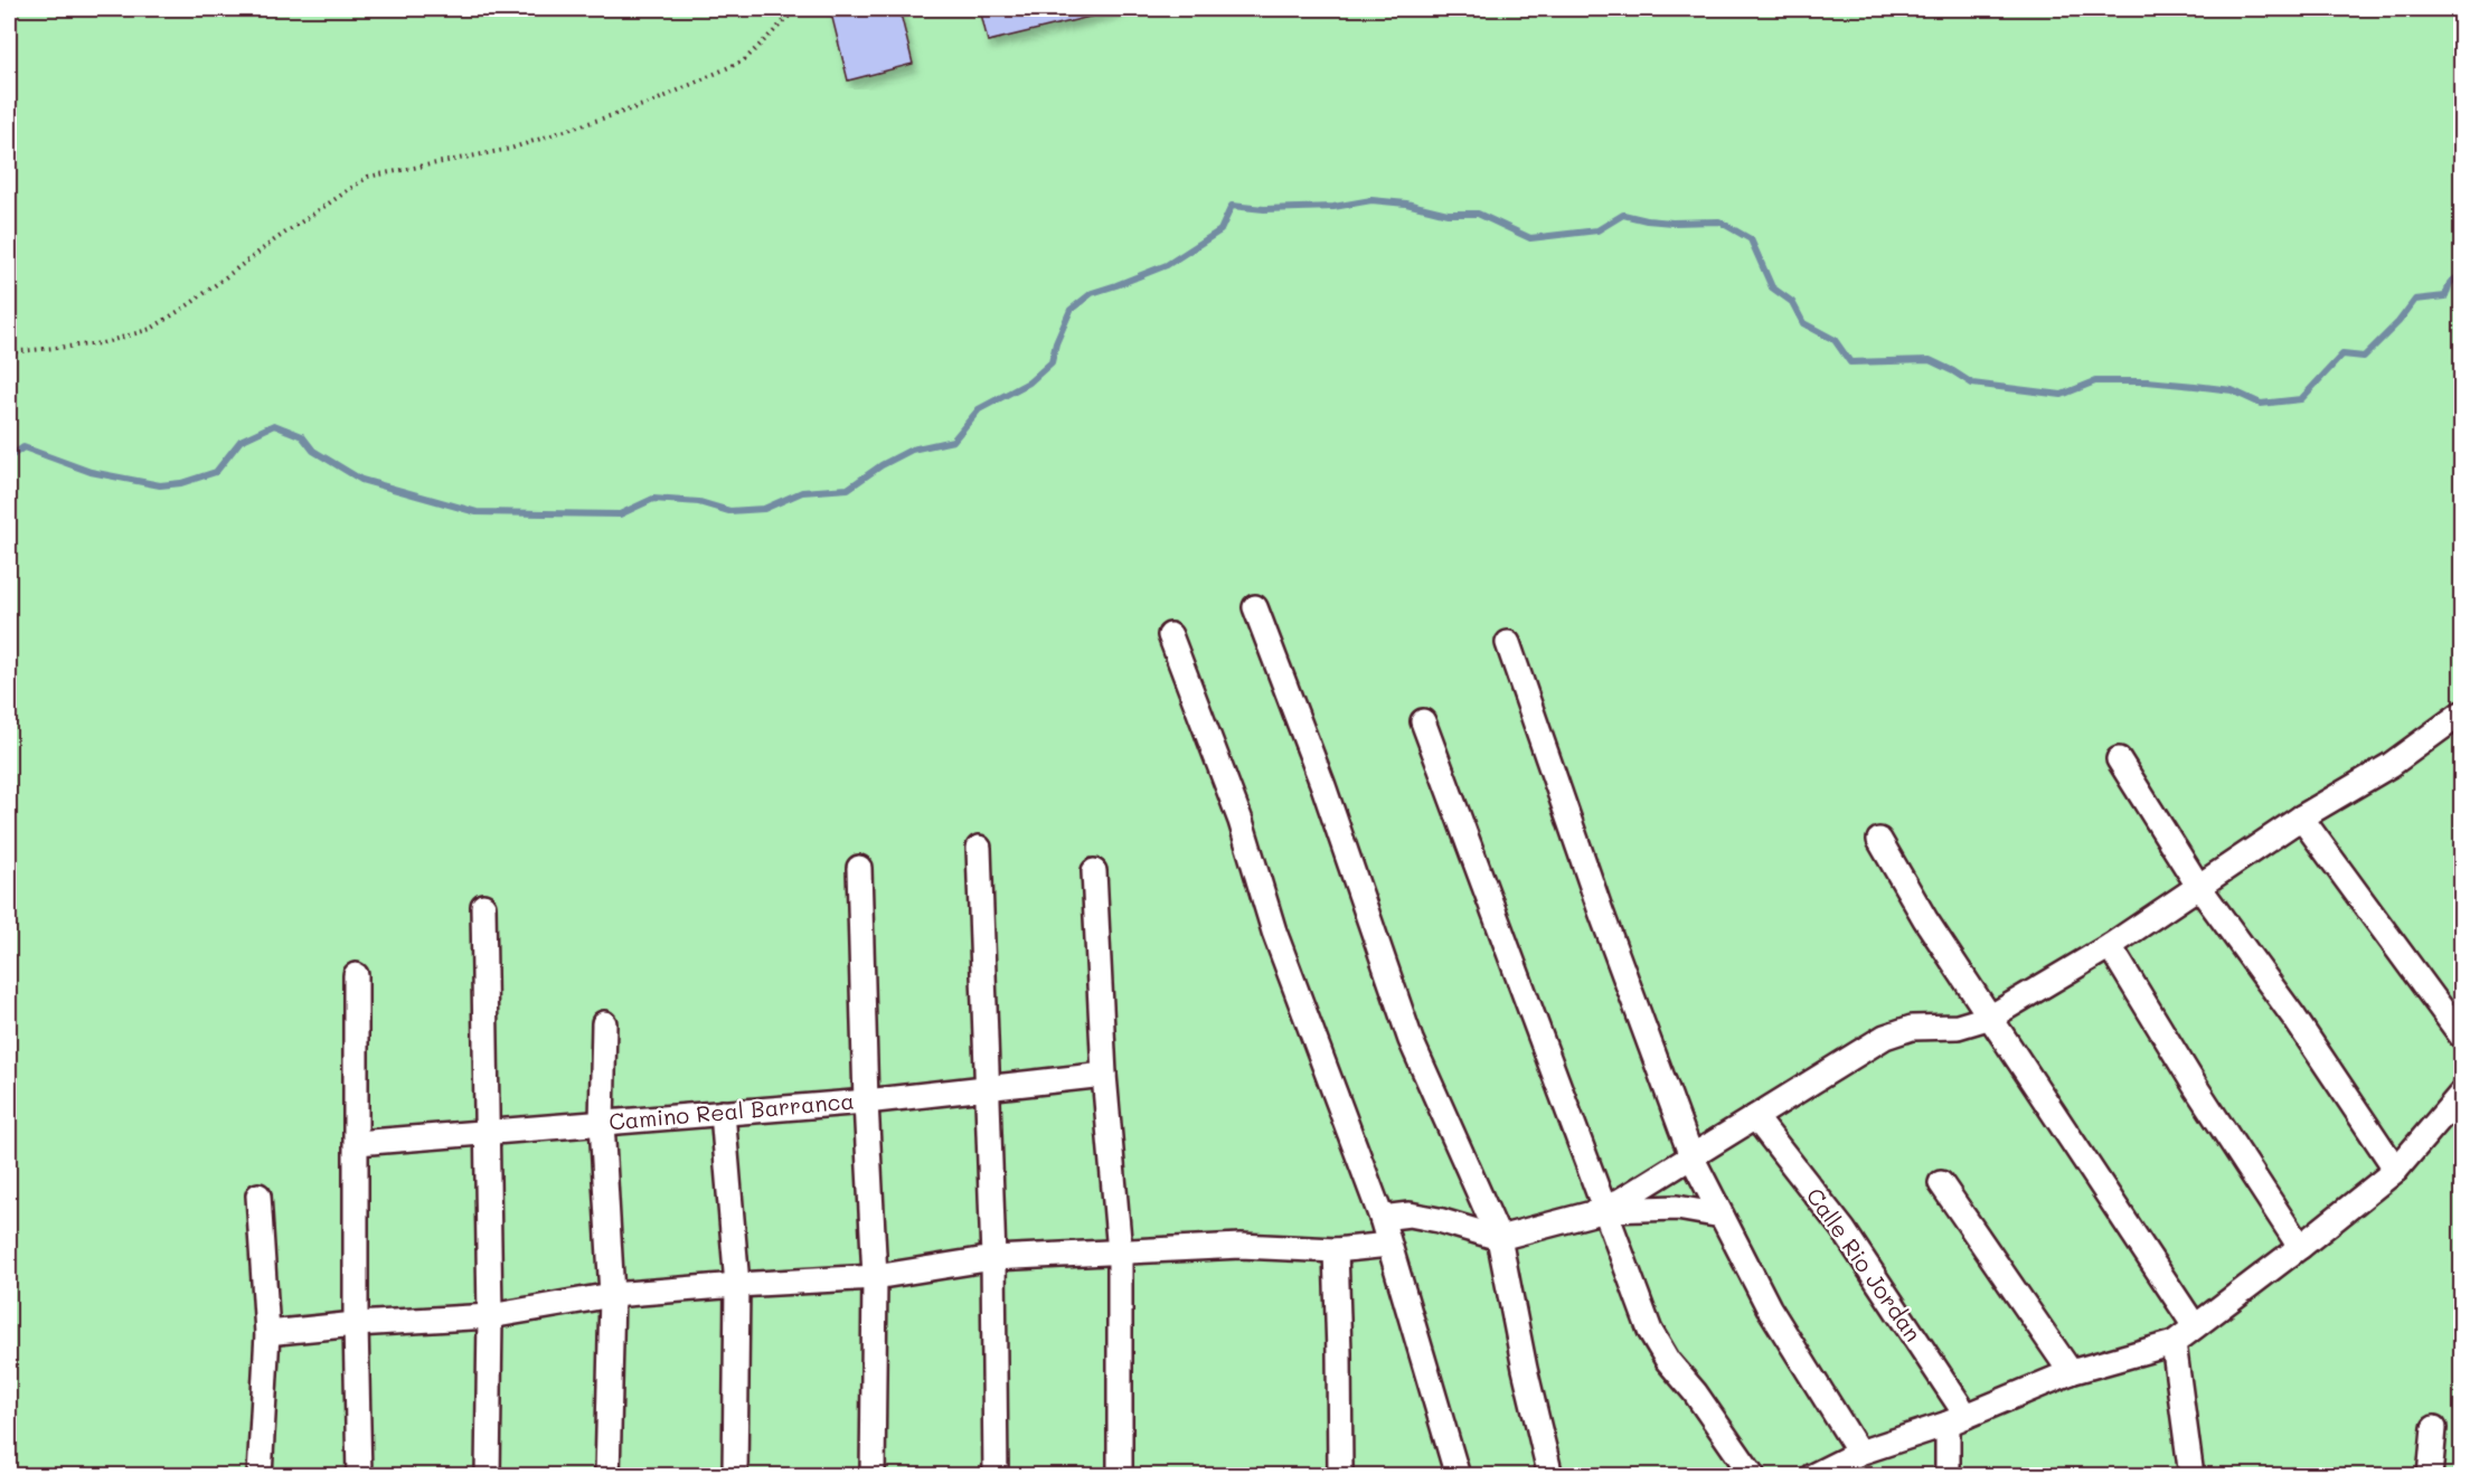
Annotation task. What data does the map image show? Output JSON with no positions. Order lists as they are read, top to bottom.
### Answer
{
  "streets": {
    "street": ["Camino Real Barranca", "Calle Rio Jordan"]
  }
}
